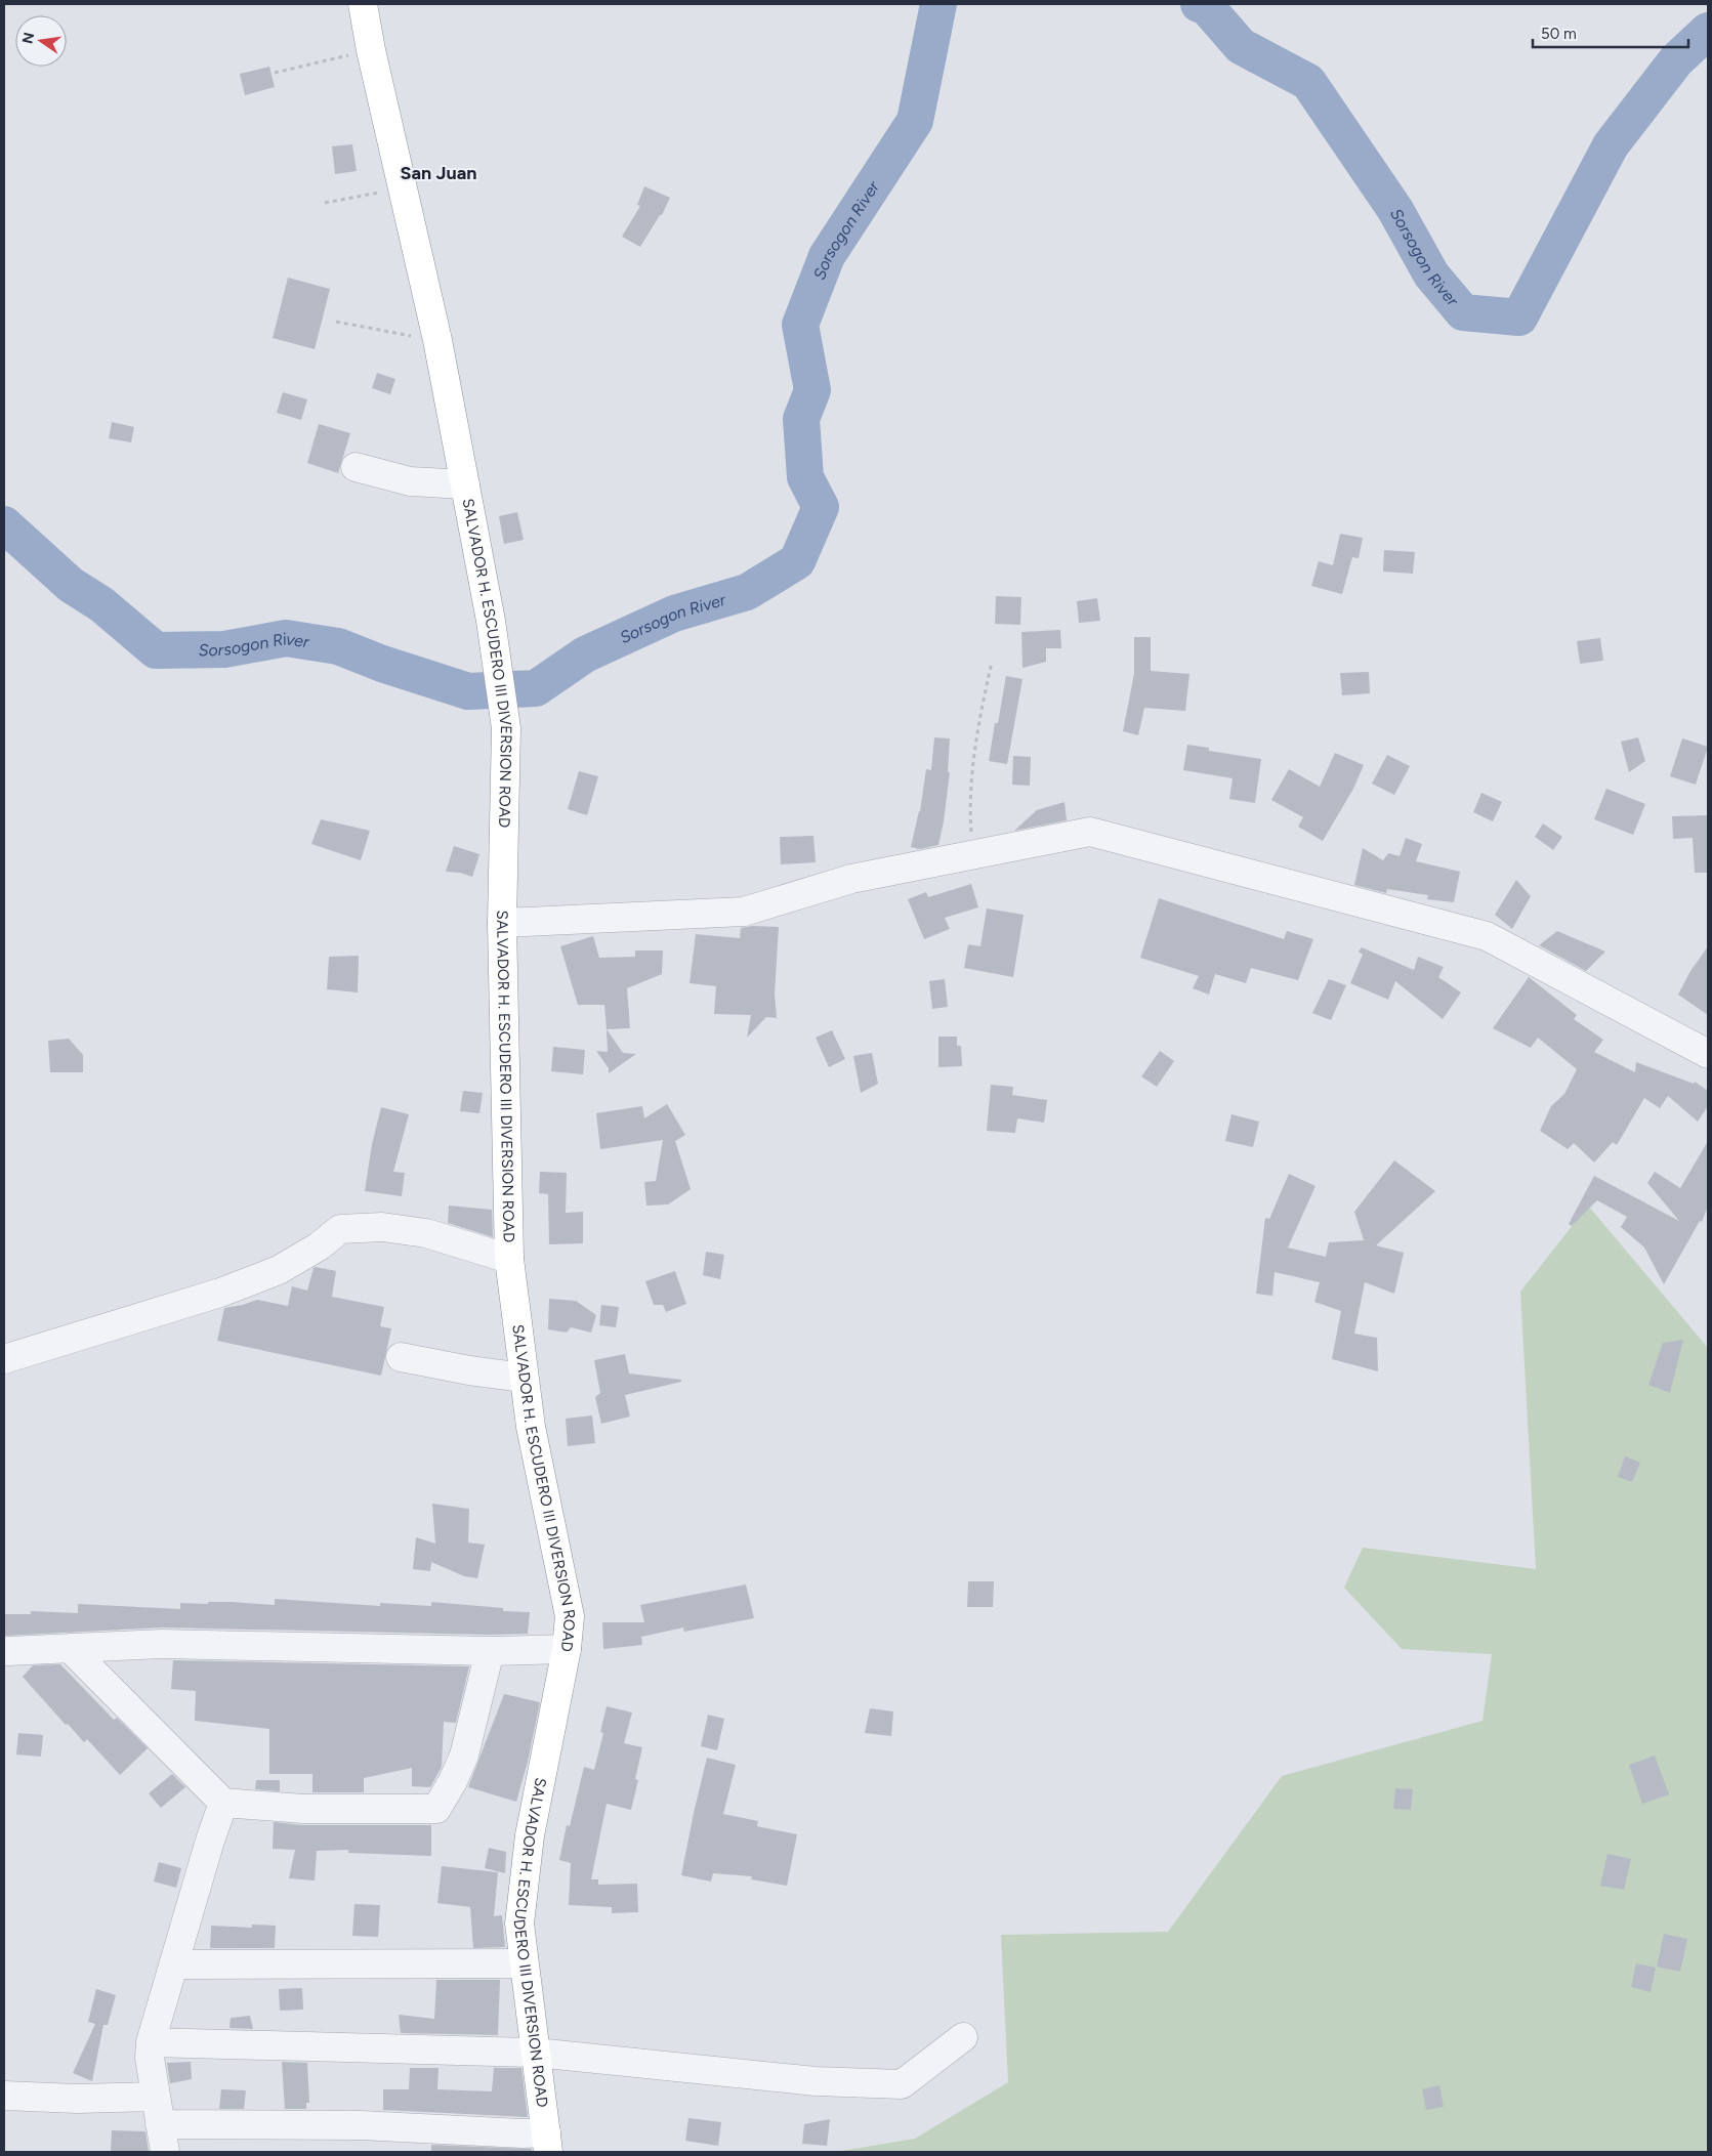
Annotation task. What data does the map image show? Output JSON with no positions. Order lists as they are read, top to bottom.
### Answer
{
  "streets": {
    "highway": ["SALVADOR H. ESCUDERO III DIVERSION ROAD"]
  },
  "districts": ["San Juan"],
  "water": ["Sorsogon River"],
  "scale_bar": "50 m",
  "north": "left"
}
